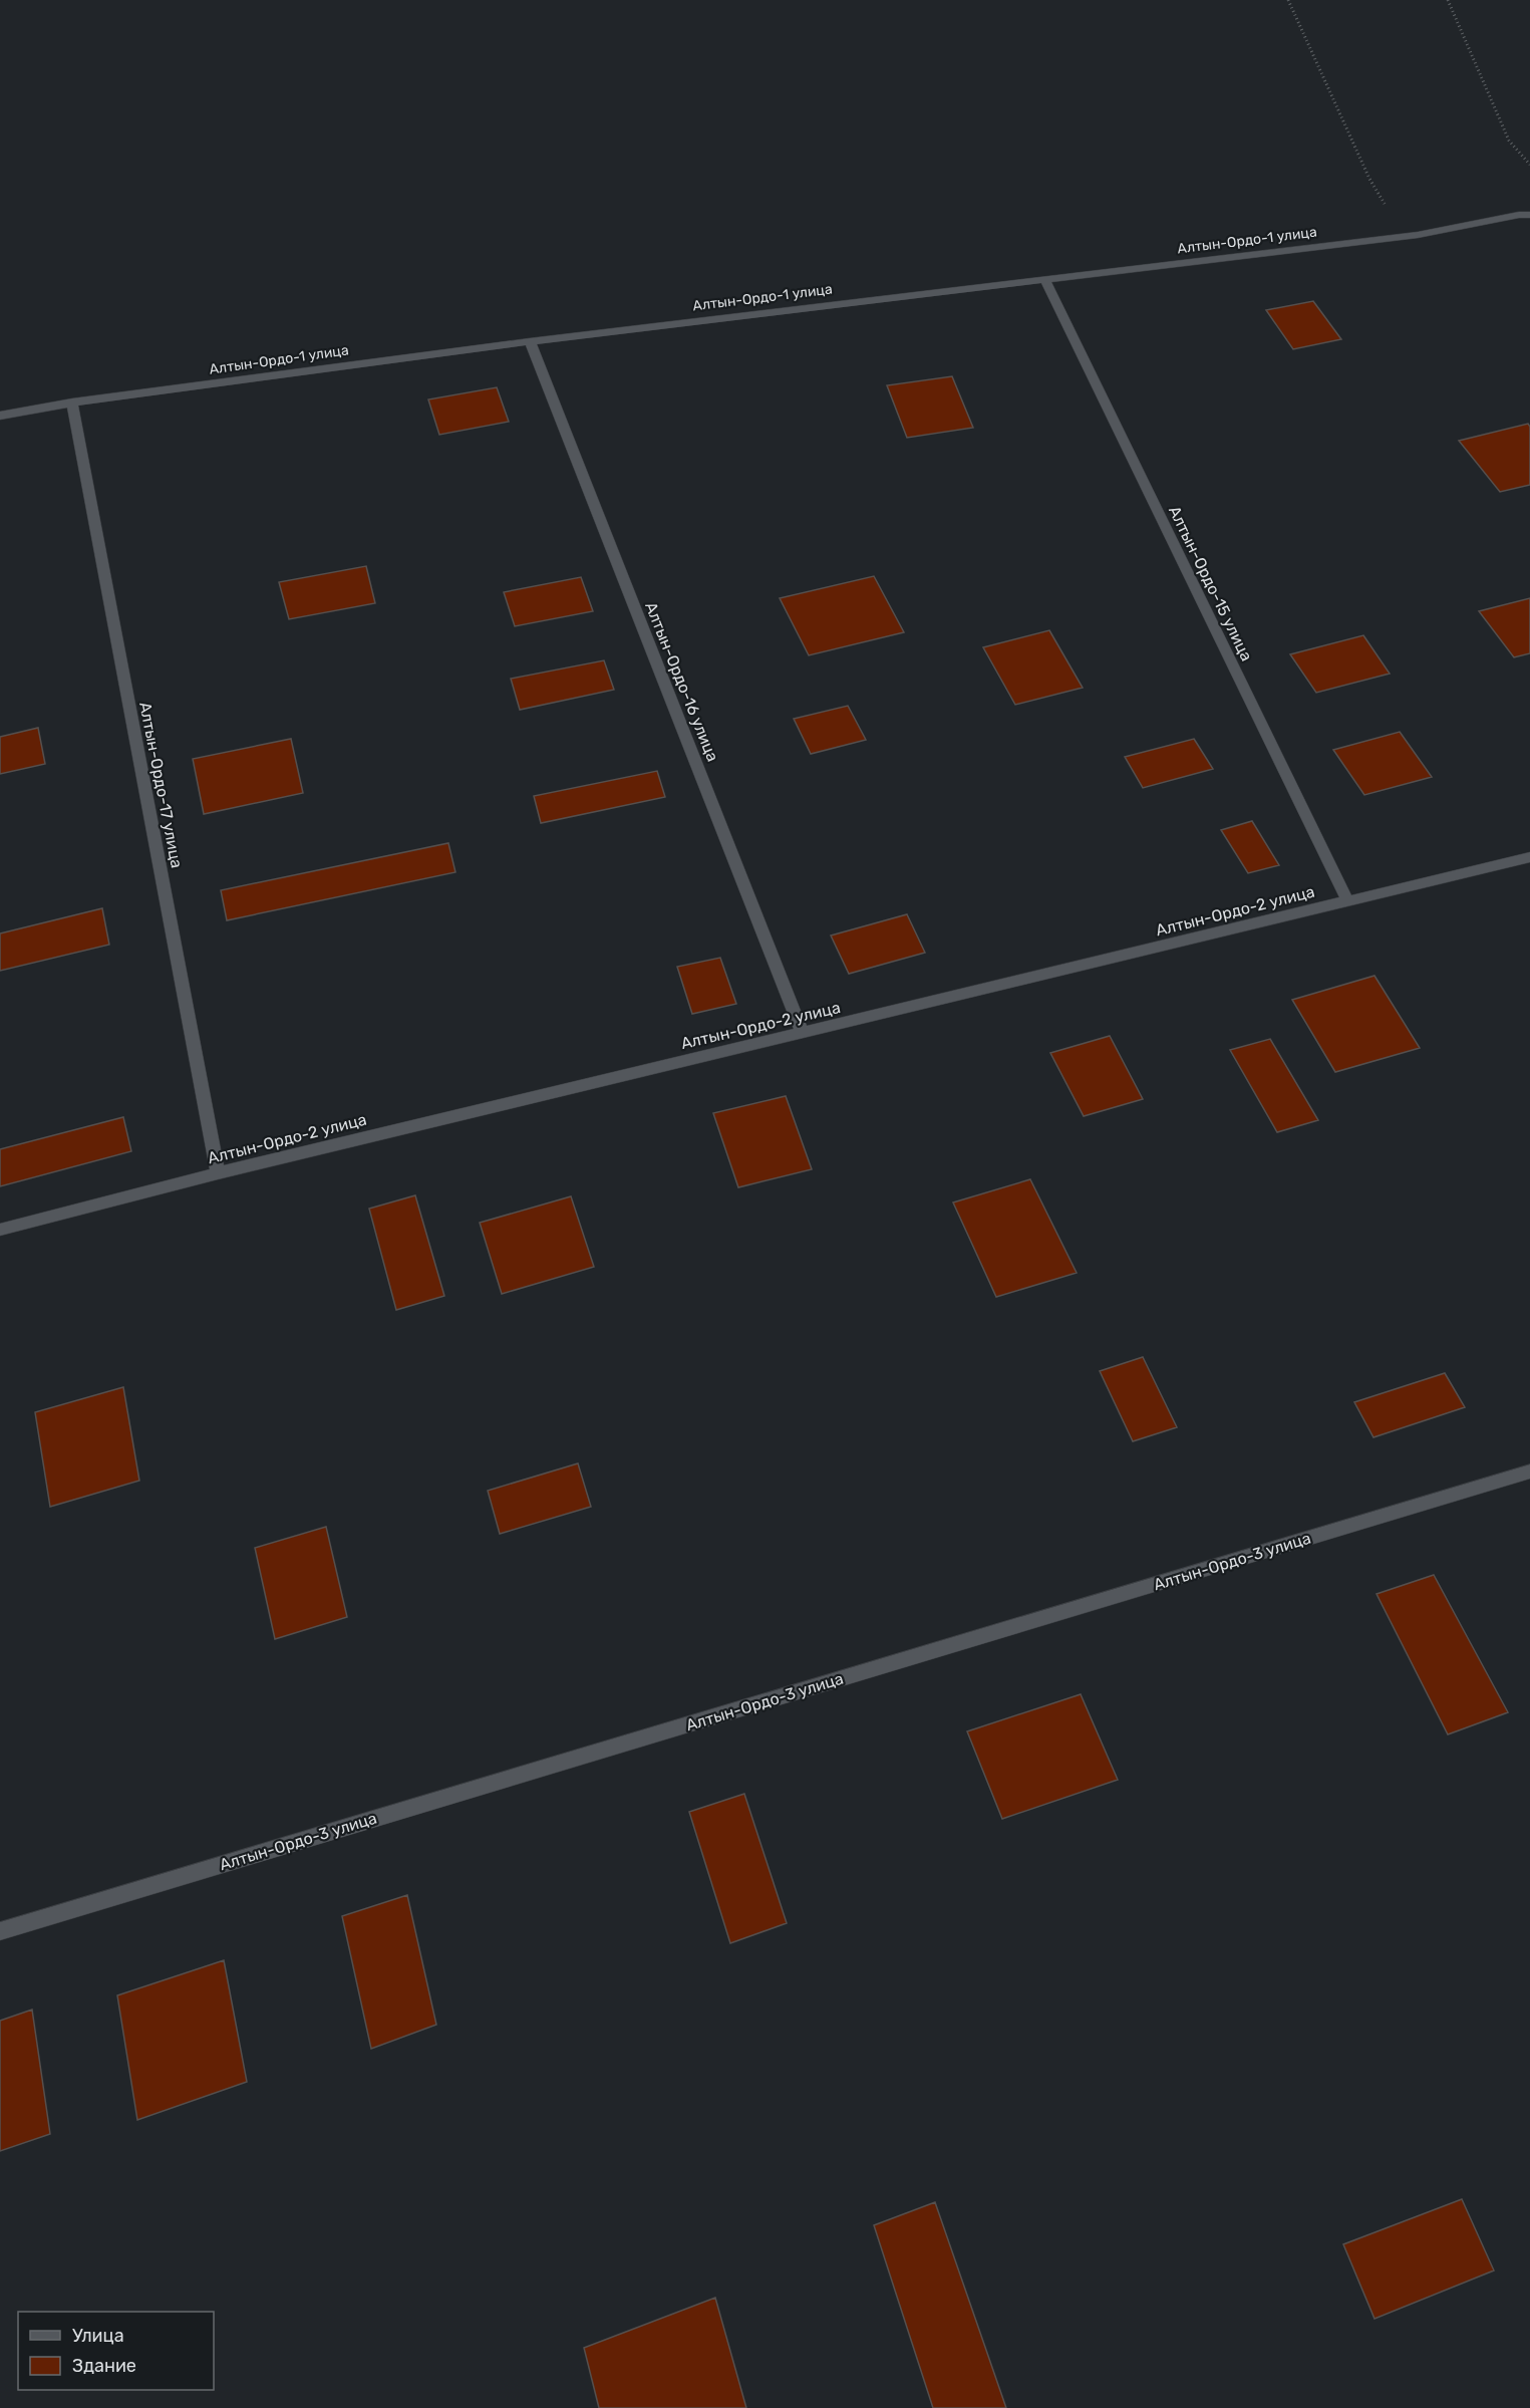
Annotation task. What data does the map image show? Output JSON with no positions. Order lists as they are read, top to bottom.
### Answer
{
  "streets": {
    "street": [
      "Алтын-Ордо-1 улица",
      "Алтын-Ордо-15 улица",
      "Алтын-Ордо-16 улица",
      "Алтын-Ордо-17 улица",
      "Алтын-Ордо-2 улица",
      "Алтын-Ордо-3 улица"
    ]
  },
  "crossings": [
    ["Алтын-Ордо-1 улица", "Алтын-Ордо-15 улица"],
    ["Алтын-Ордо-1 улица", "Алтын-Ордо-16 улица"],
    ["Алтын-Ордо-1 улица", "Алтын-Ордо-17 улица"],
    ["Алтын-Ордо-15 улица", "Алтын-Ордо-2 улица"],
    ["Алтын-Ордо-16 улица", "Алтын-Ордо-2 улица"],
    ["Алтын-Ордо-17 улица", "Алтын-Ордо-2 улица"]
  ],
  "legend": ["Улица", "Здание"]
}
